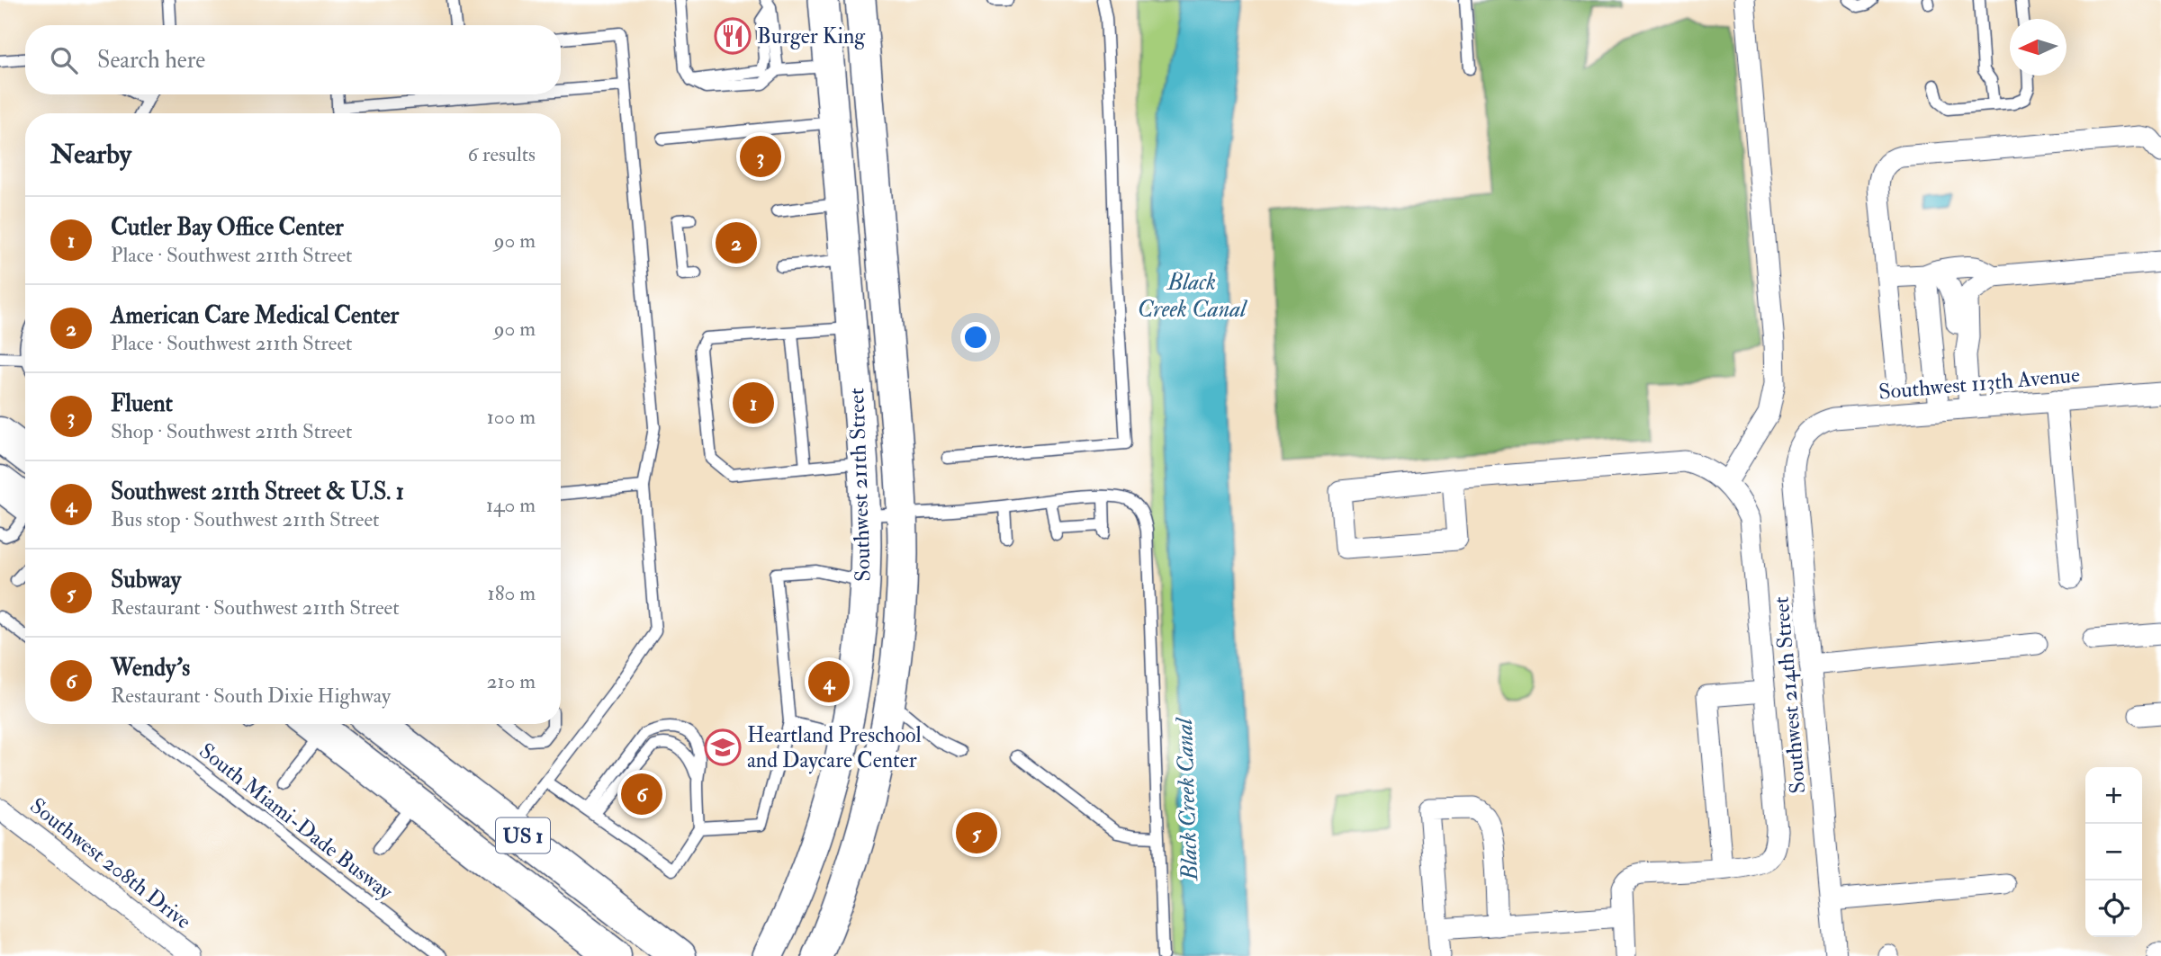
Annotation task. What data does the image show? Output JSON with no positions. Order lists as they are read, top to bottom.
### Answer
{
  "streets": {
    "highway": ["US 1"],
    "main road": ["Southwest 211th Street"],
    "street": ["Southwest 113th Avenue", "Southwest 214th Street", "Southwest 208th Drive"],
    "lane": ["South Miami-Dade Busway"]
  },
  "crossings": [
    ["Southwest 113th Avenue", "Southwest 214th Street"]
  ],
  "water": ["Black Creek Canal"],
  "places": {
    "restaurant": ["Burger King"],
    "school or university": ["Heartland Preschool and Daycare Center"]
  },
  "north": "left",
  "page": {
    "search": "Search here",
    "heading": ["Nearby", "6 results"],
    "pins": [
      "3",
      "2",
      "1",
      "4",
      "6",
      "5"
    ],
    "list": [
      {
        "mark": "1",
        "name": "Cutler Bay Office Center",
        "note": "Place · Southwest 211th Street",
        "value": "90 m"
      },
      {
        "mark": "2",
        "name": "American Care Medical Center",
        "note": "Place · Southwest 211th Street",
        "value": "90 m"
      },
      {
        "mark": "3",
        "name": "Fluent",
        "note": "Shop · Southwest 211th Street",
        "value": "100 m"
      },
      {
        "mark": "4",
        "name": "Southwest 211th Street & U.S. 1",
        "note": "Bus stop · Southwest 211th Street",
        "value": "140 m"
      },
      {
        "mark": "5",
        "name": "Subway",
        "note": "Restaurant · Southwest 211th Street",
        "value": "180 m"
      },
      {
        "mark": "6",
        "name": "Wendy's",
        "note": "Restaurant · South Dixie Highway",
        "value": "210 m"
      }
    ],
    "map_buttons": ["+", "−"]
  }
}
